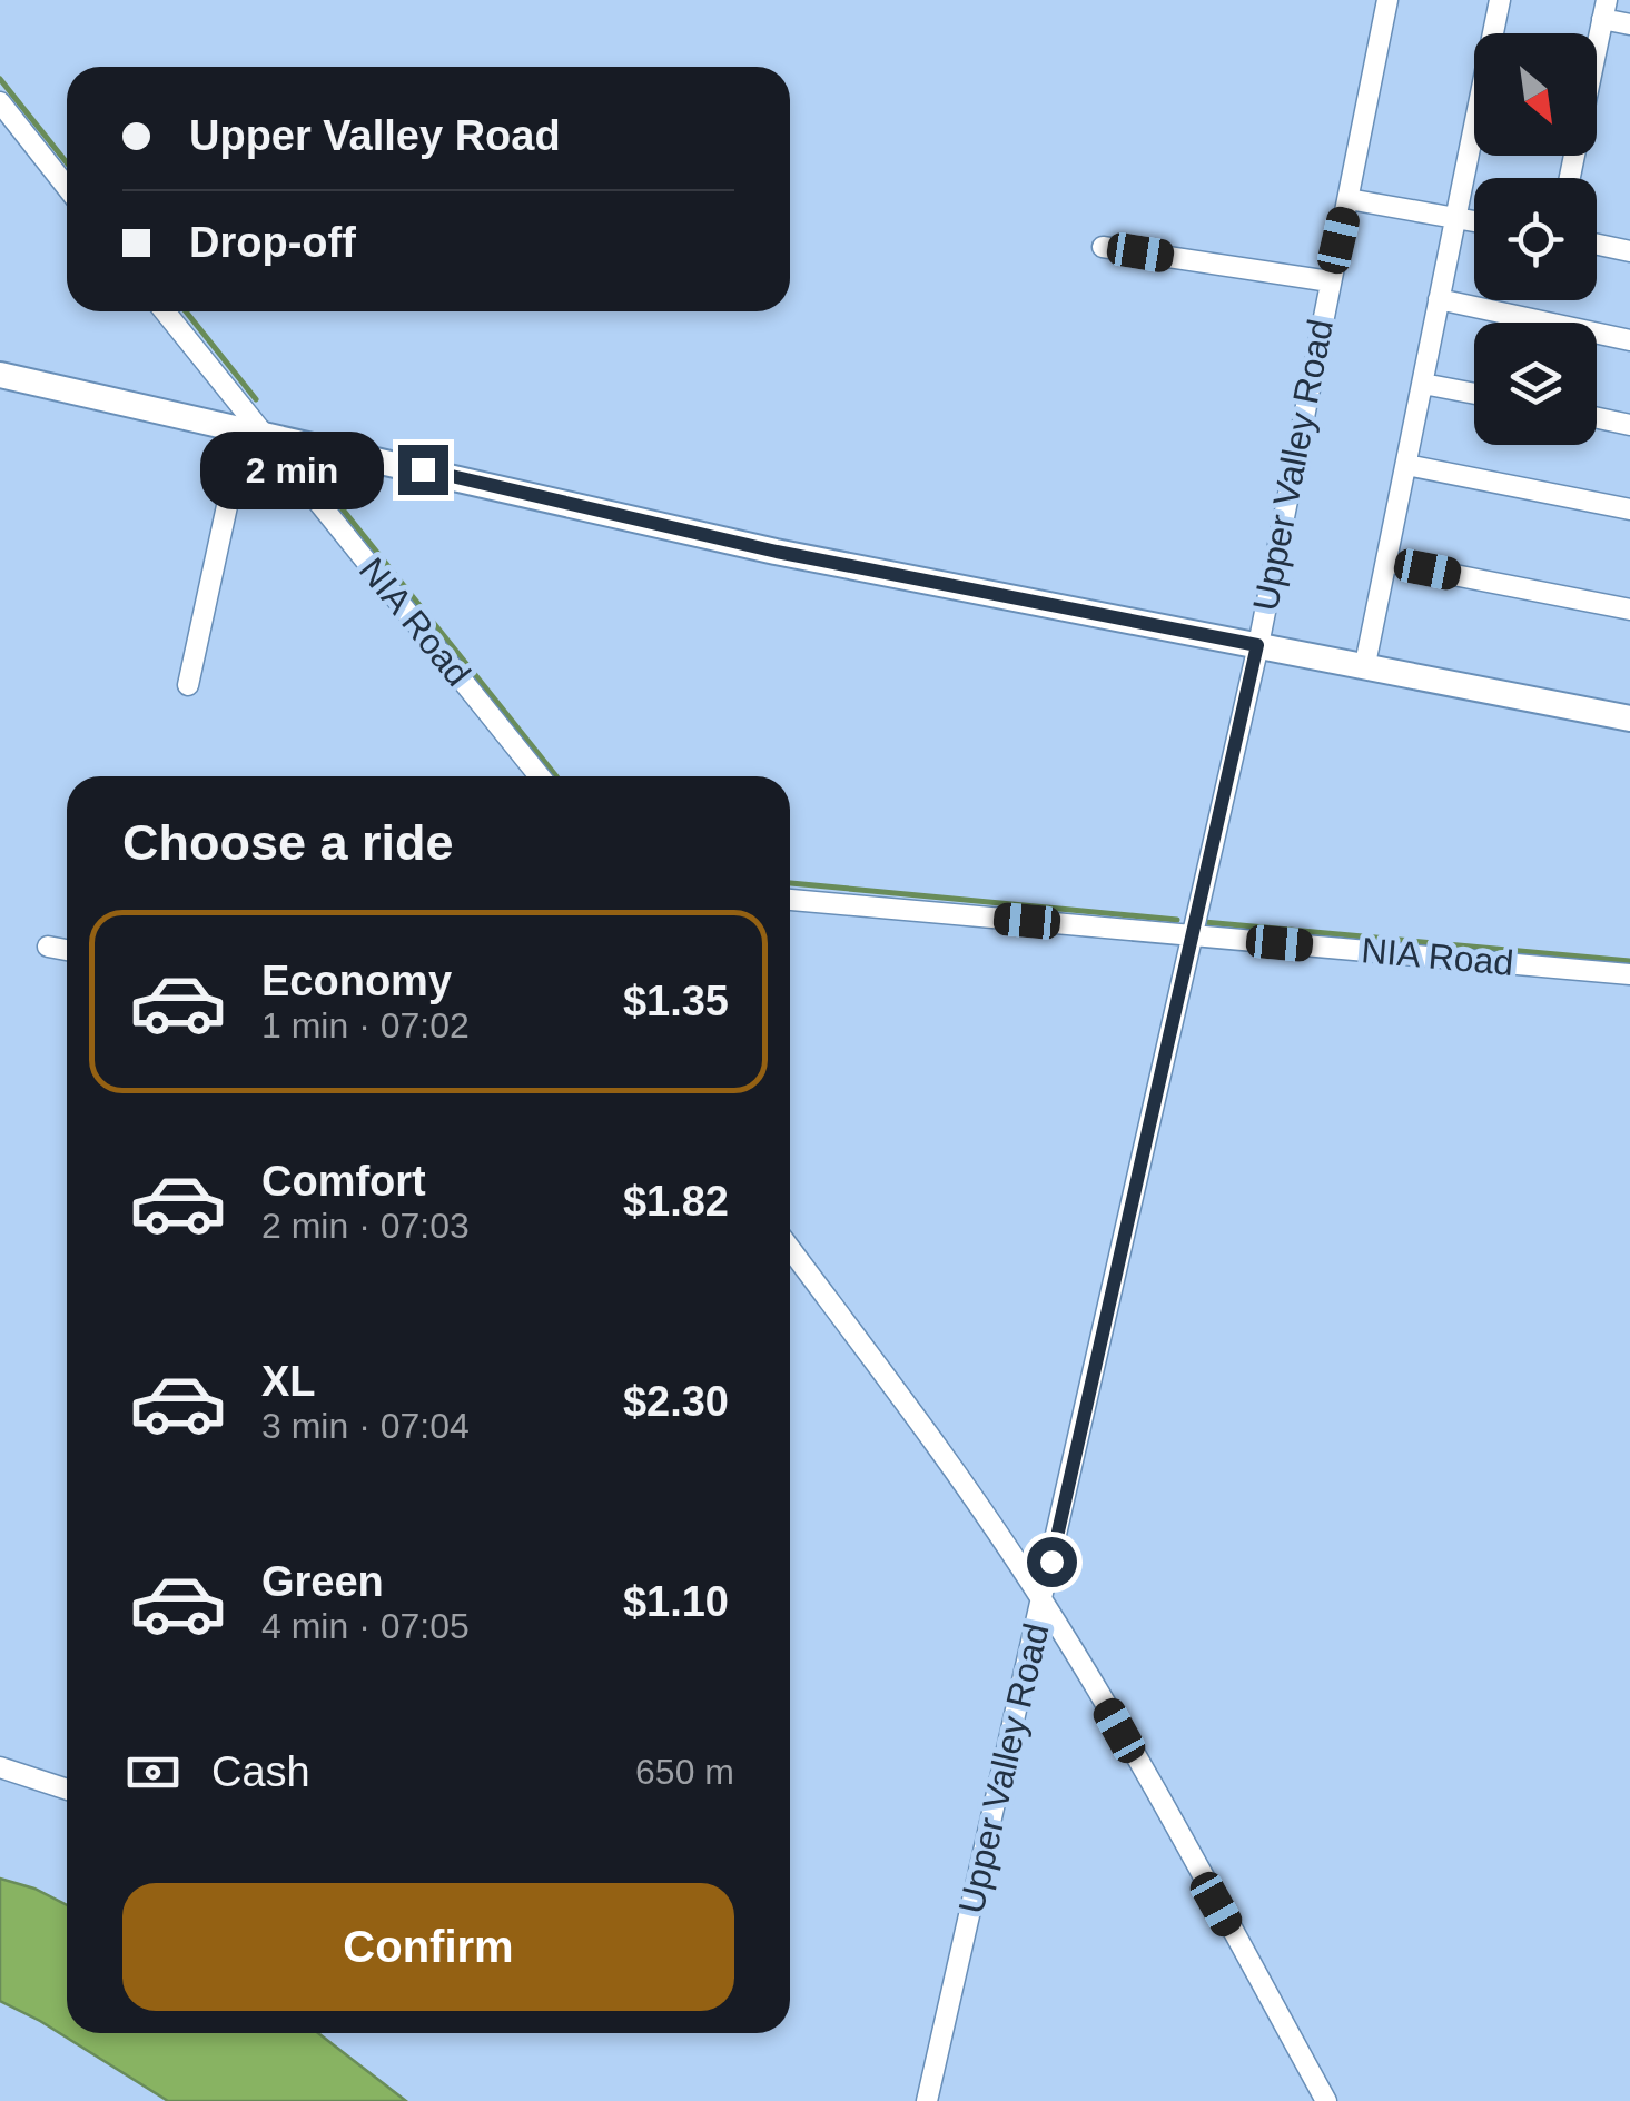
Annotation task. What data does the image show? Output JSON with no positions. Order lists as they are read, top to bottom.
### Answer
{
  "streets": {
    "street": ["Upper Valley Road", "NIA Road"]
  },
  "crossings": [
    ["Upper Valley Road", "NIA Road"]
  ],
  "north": "bottom right",
  "page": {
    "banner": ["Upper Valley Road", "Drop-off"],
    "bubble": "2 min",
    "heading": "Choose a ride",
    "list": [
      {
        "name": "Economy",
        "note": "1 min · 07:02",
        "value": "$1.35"
      },
      {
        "name": "Comfort",
        "note": "2 min · 07:03",
        "value": "$1.82"
      },
      {
        "name": "XL",
        "note": "3 min · 07:04",
        "value": "$2.30"
      },
      {
        "name": "Green",
        "note": "4 min · 07:05",
        "value": "$1.10"
      }
    ],
    "pay": ["Cash", "650 m"],
    "buttons": "Confirm"
  }
}
